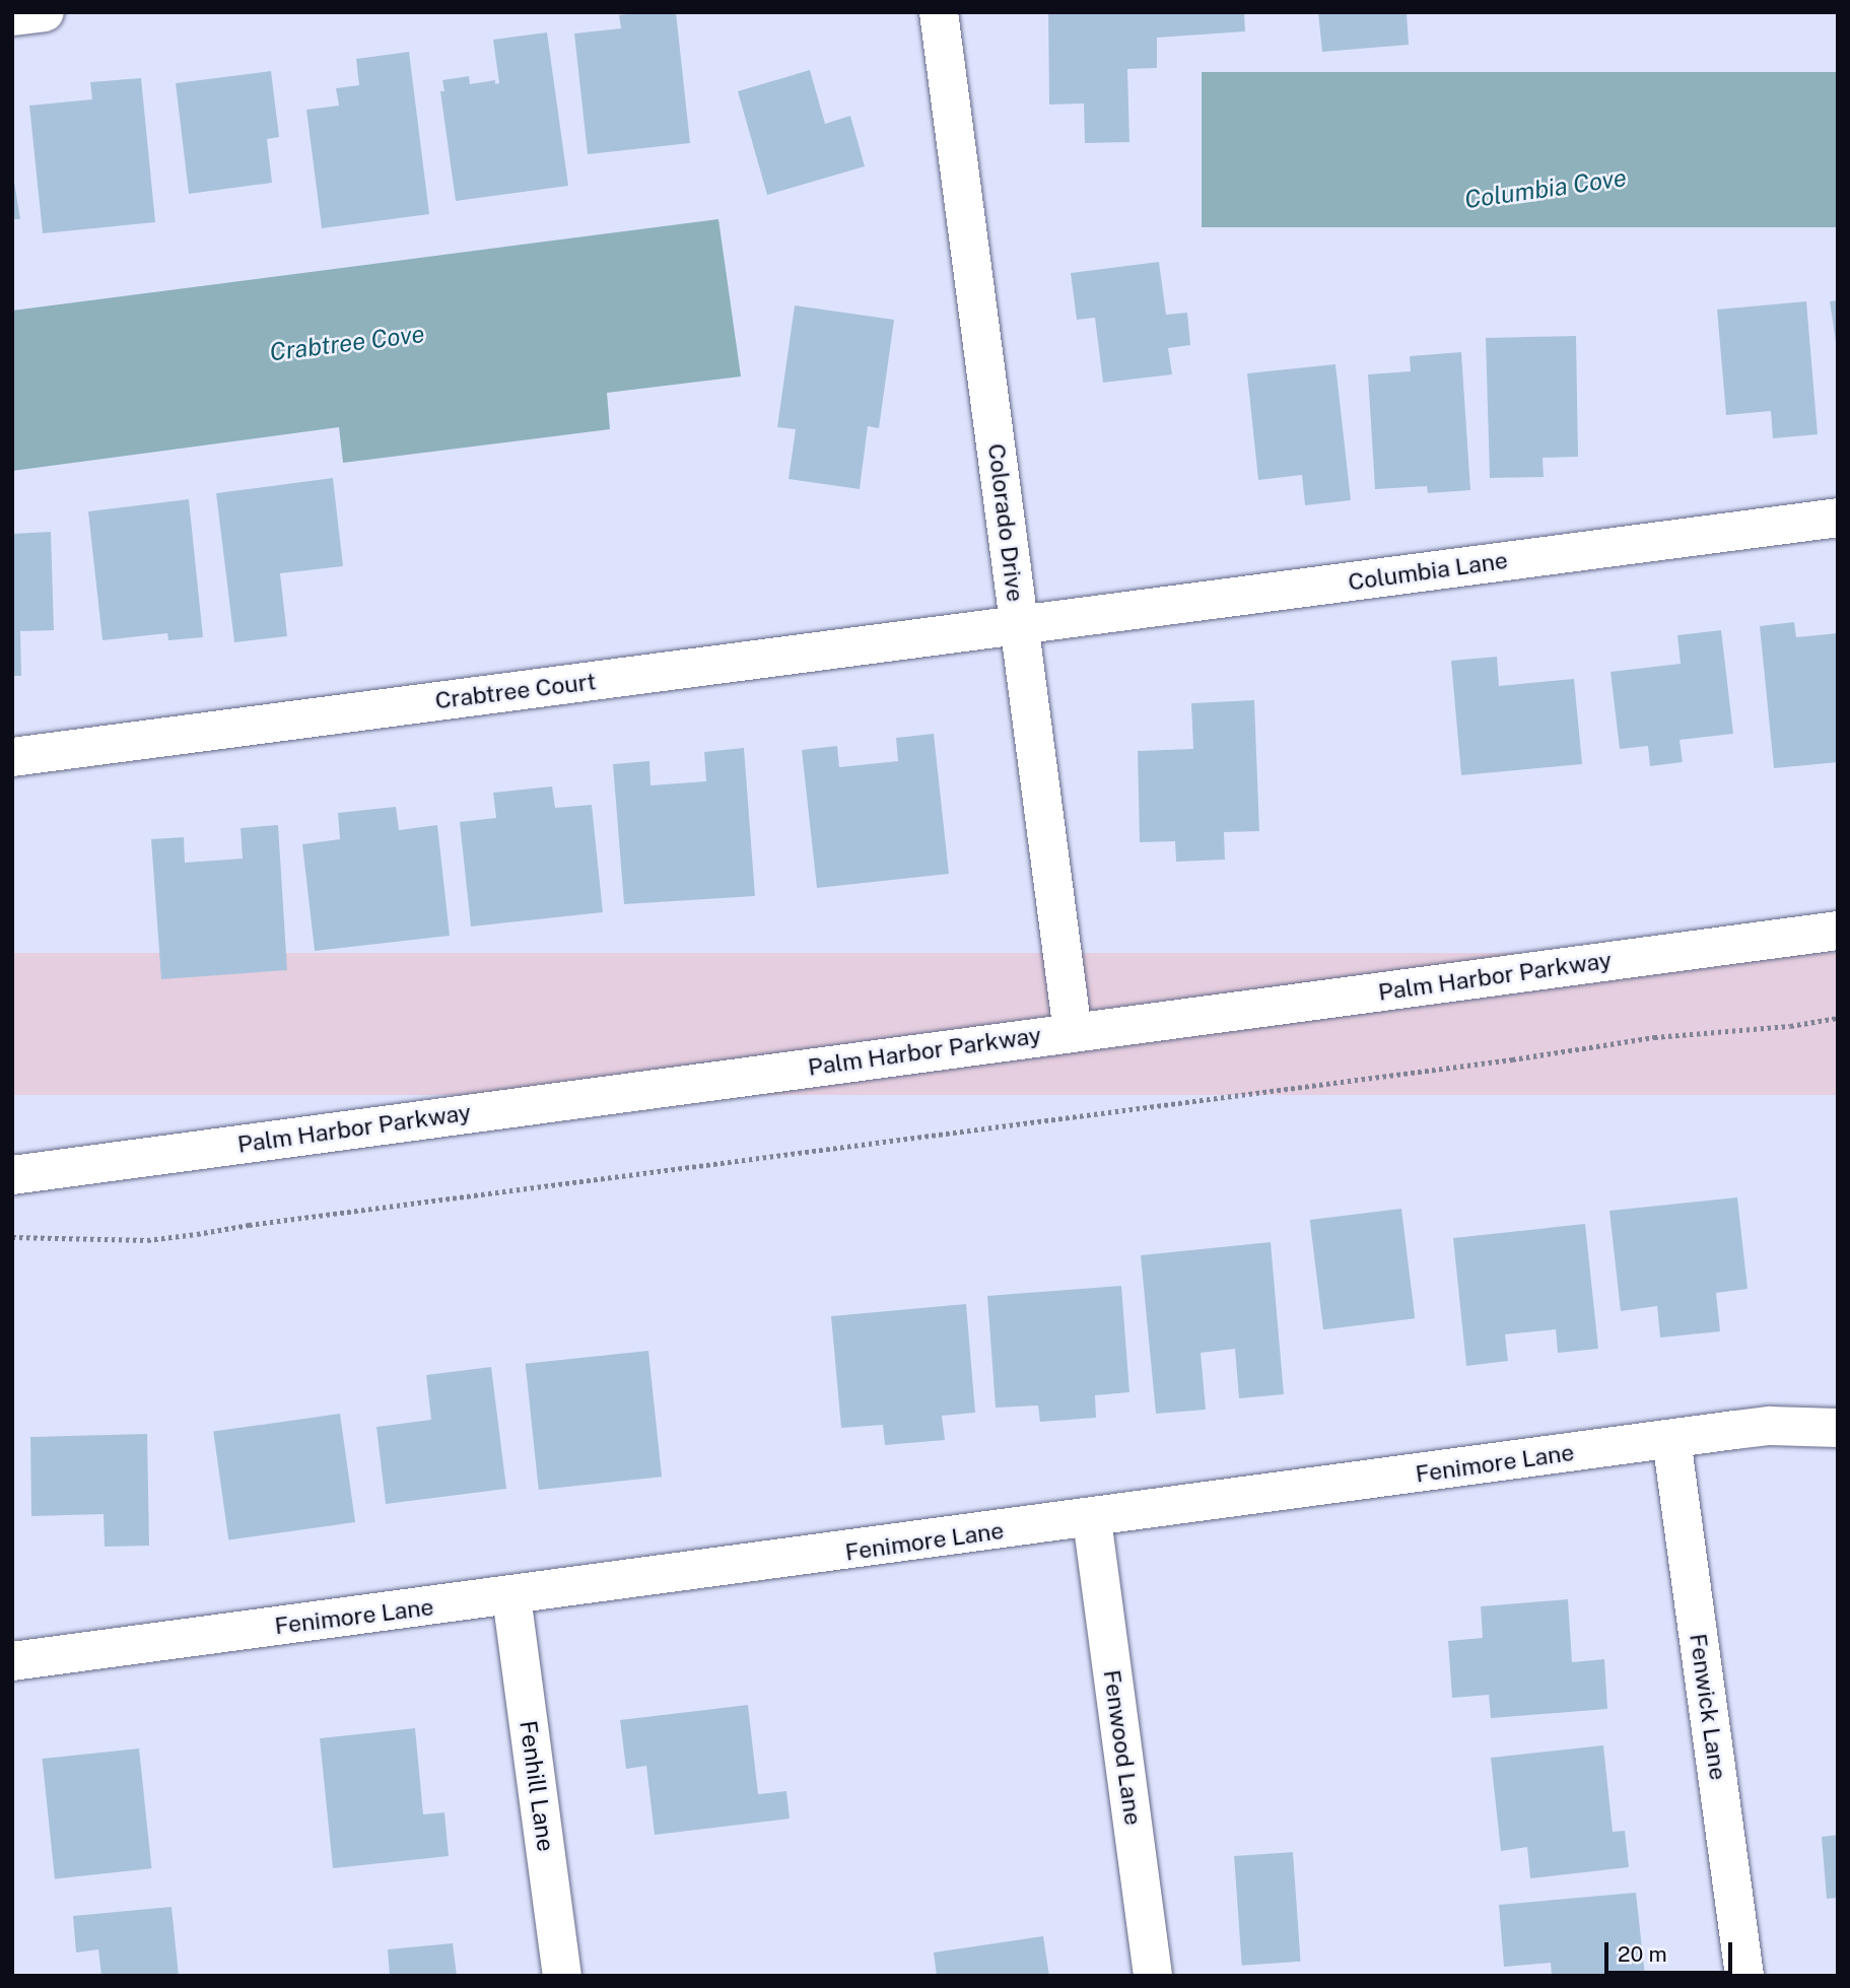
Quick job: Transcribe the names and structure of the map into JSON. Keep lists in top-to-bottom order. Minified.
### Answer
{"streets":{"street":["Colorado Drive","Columbia Lane","Crabtree Court","Palm Harbor Parkway","Fenimore Lane","Fenwick Lane","Fenwood Lane","Fenhill Lane"]},"crossings":[["Colorado Drive","Columbia Lane"],["Colorado Drive","Crabtree Court"],["Colorado Drive","Palm Harbor Parkway"],["Columbia Lane","Crabtree Court"],["Fenimore Lane","Fenwick Lane"],["Fenimore Lane","Fenwood Lane"],["Fenimore Lane","Fenhill Lane"]],"water":["Columbia Cove","Crabtree Cove"],"scale_bar":"20 m"}
